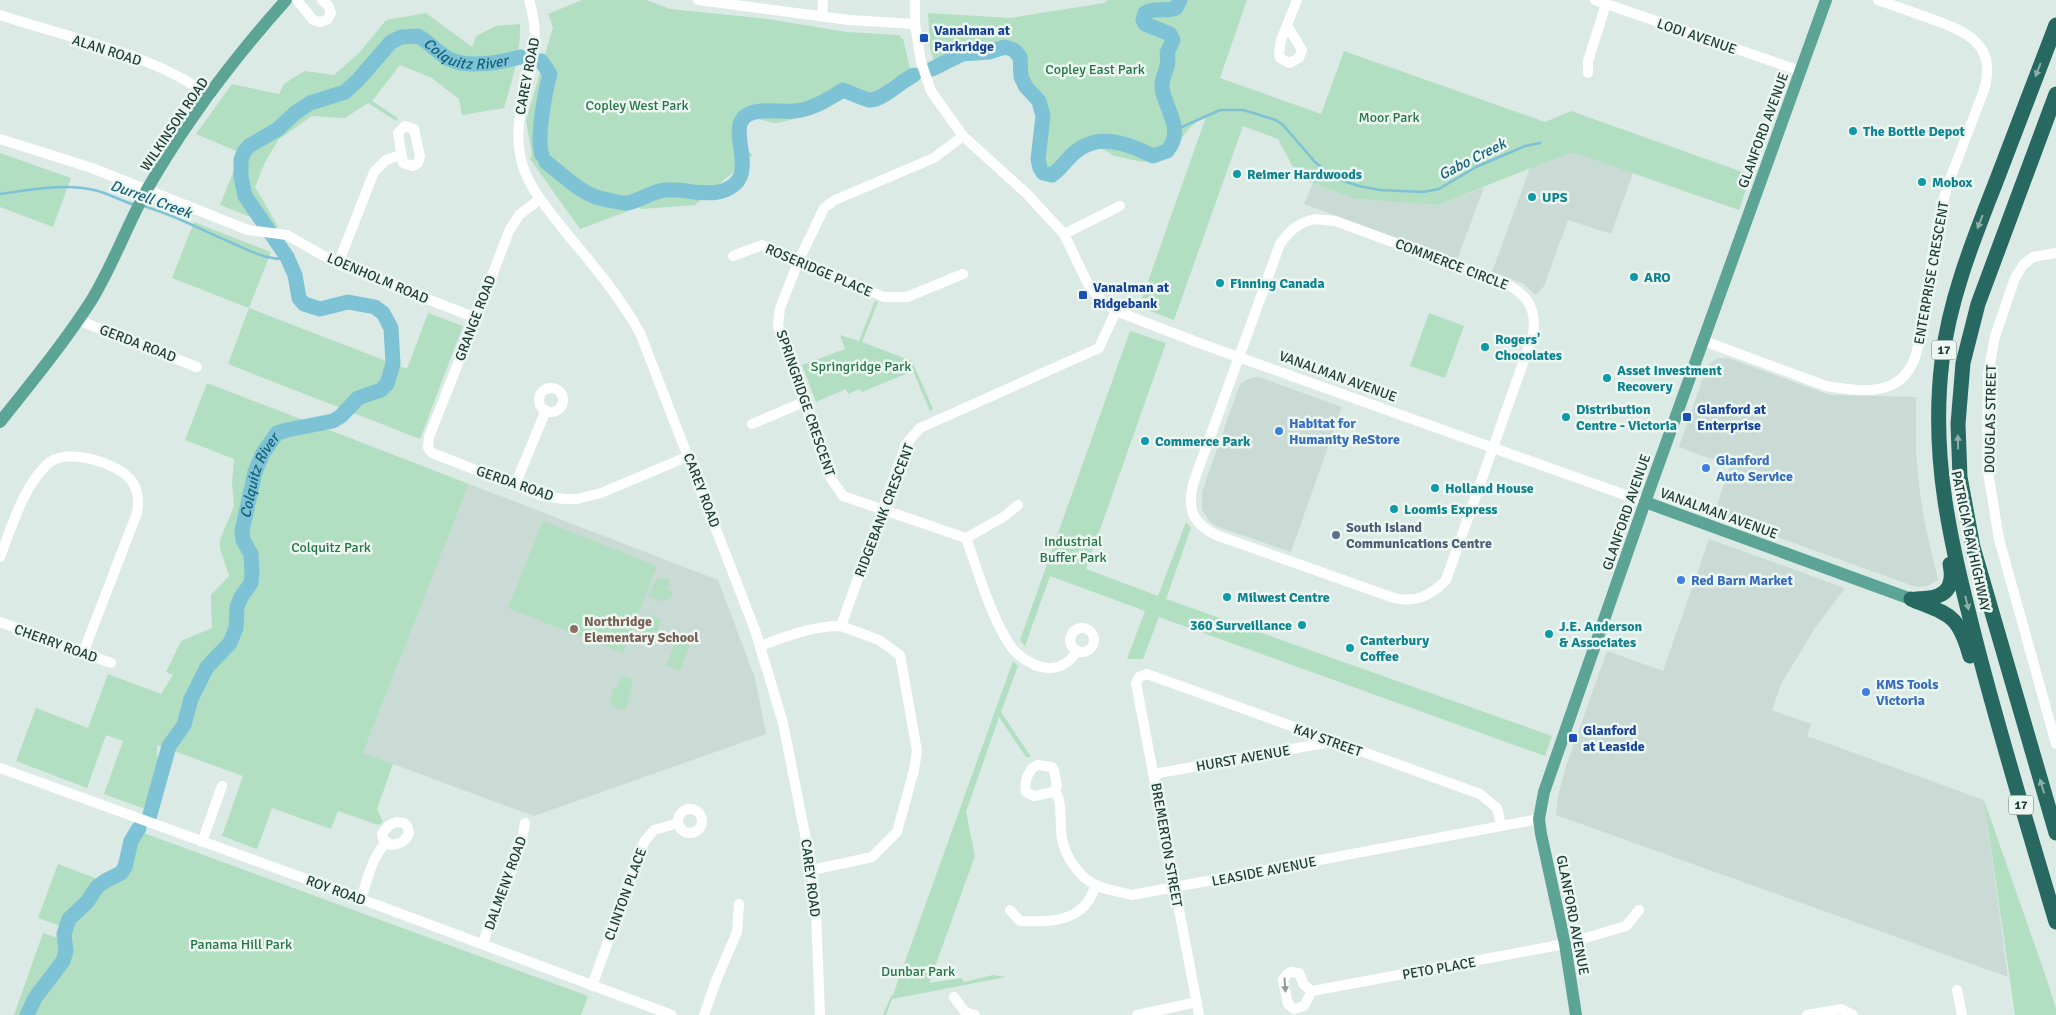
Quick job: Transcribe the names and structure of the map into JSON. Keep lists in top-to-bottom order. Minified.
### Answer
{"streets":{"highway":["17","PATRICIA BAY HIGHWAY"],"main road":["WILKINSON ROAD","GLANFORD AVENUE","VANALMAN AVENUE"],"street":["LODI AVENUE","ALAN ROAD","CAREY ROAD","COMMERCE CIRCLE","ROSERIDGE PLACE","ENTERPRISE CRESCENT","LOENHOLM ROAD","GRANGE ROAD","GERDA ROAD","SPRINGRIDGE CRESCENT","DOUGLAS STREET","RIDGEBANK CRESCENT","CHERRY ROAD","KAY STREET","HURST AVENUE","BREMERTON STREET","LEASIDE AVENUE","DALMENY ROAD","ROY ROAD","CLINTON PLACE","PETO PLACE"]},"crossings":[["LODI AVENUE","GLANFORD AVENUE"],["ALAN ROAD","WILKINSON ROAD"],["CAREY ROAD","GRANGE ROAD"],["CAREY ROAD","GERDA ROAD"],["WILKINSON ROAD","LOENHOLM ROAD"],["WILKINSON ROAD","GERDA ROAD"],["GLANFORD AVENUE","ENTERPRISE CRESCENT"],["GLANFORD AVENUE","VANALMAN AVENUE"],["GLANFORD AVENUE","LEASIDE AVENUE"],["GLANFORD AVENUE","PETO PLACE"],["COMMERCE CIRCLE","VANALMAN AVENUE"],["ROSERIDGE PLACE","SPRINGRIDGE CRESCENT"],["LOENHOLM ROAD","GRANGE ROAD"],["GRANGE ROAD","GERDA ROAD"],["VANALMAN AVENUE","SPRINGRIDGE CRESCENT"],["VANALMAN AVENUE","RIDGEBANK CRESCENT"],["SPRINGRIDGE CRESCENT","RIDGEBANK CRESCENT"],["KAY STREET","HURST AVENUE"],["KAY STREET","BREMERTON STREET"],["KAY STREET","LEASIDE AVENUE"],["HURST AVENUE","BREMERTON STREET"],["BREMERTON STREET","LEASIDE AVENUE"],["DALMENY ROAD","ROY ROAD"],["ROY ROAD","CLINTON PLACE"]],"water":["Colquitz River","Gabo Creek","Durrell Creek"],"parks":["Copley East Park","Copley West Park","Moor Park","Springridge Park","Industrial Buffer Park","Colquitz Park","Panama Hill Park","Dunbar Park"],"places":{"transit":["Vanalman at Parkridge","Vanalman at Ridgebank","Glanford at Enterprise","Glanford at Leaside"],"other":["The Bottle Depot","Reimer Hardwoods","Mobox","UPS","ARO","Finning Canada","Rogers' Chocolates","Asset Investment Recovery","Distribution Centre - Victoria","Habitat for Humanity ReStore","Commerce Park","Glanford Auto Service","Holland House","Loomis Express","South Island Communications Centre","Red Barn Market","Milwest Centre","360 Surveillance","Northridge Elementary School","J.E. Anderson & Associates","Canterbury Coffee","KMS Tools Victoria"]}}
